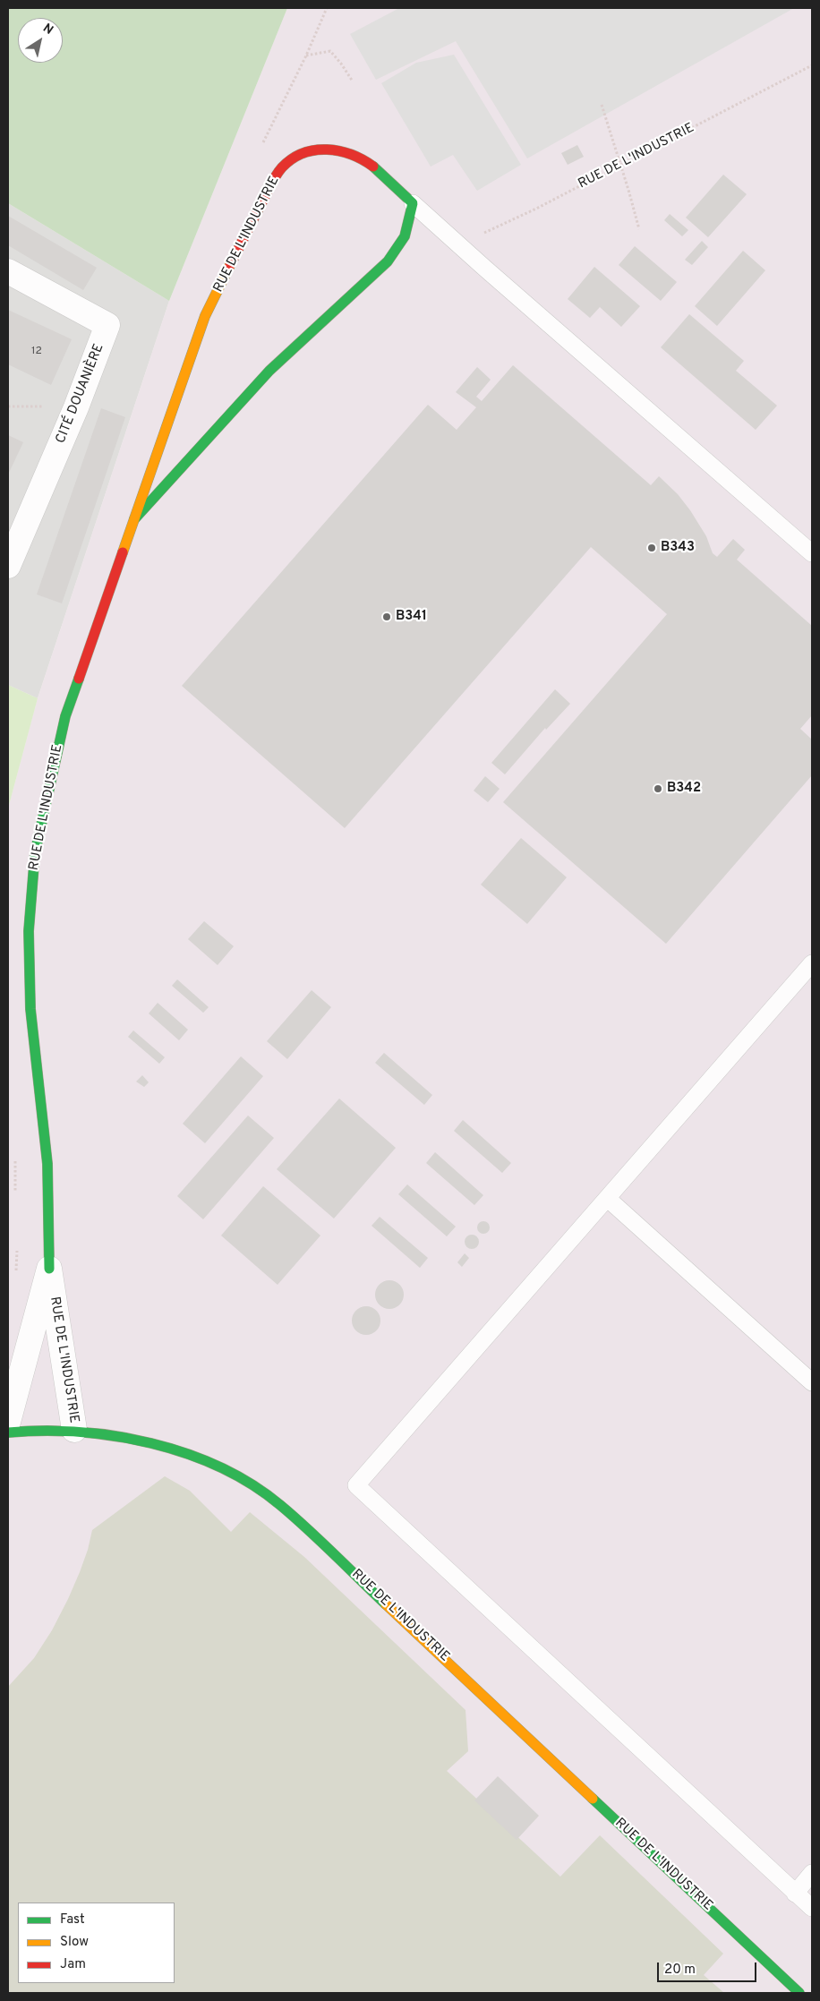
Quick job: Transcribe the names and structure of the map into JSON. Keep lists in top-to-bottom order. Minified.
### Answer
{"streets":{"street":["RUE DE L'INDUSTRIE","CITÉ DOUANIÈRE"]},"places":["B343","B341","B342"],"house_numbers":["12"],"legend":["Fast","Slow","Jam"],"scale_bar":"20 m","north":"top right"}
